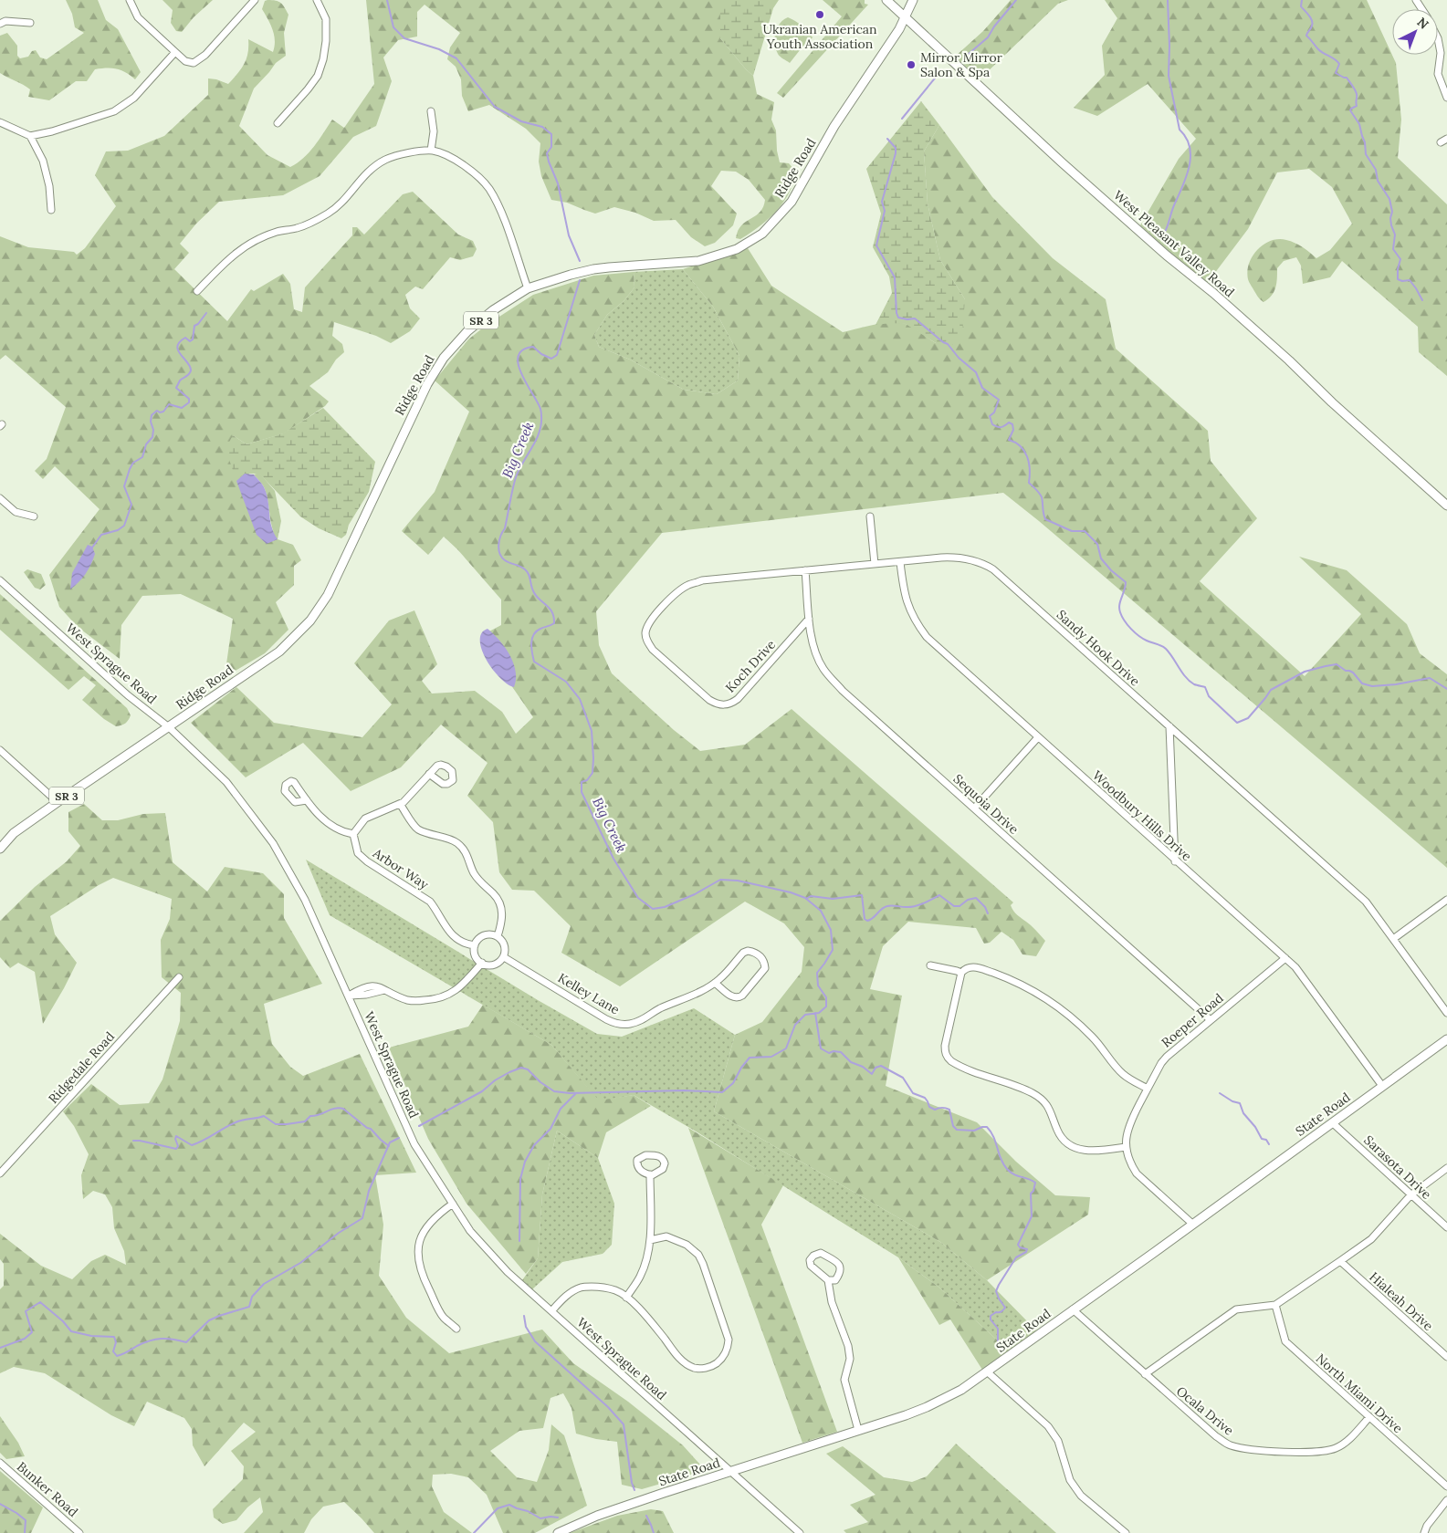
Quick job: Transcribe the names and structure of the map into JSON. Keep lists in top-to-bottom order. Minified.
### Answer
{"streets":{"main road":["Ridge Road","West Pleasant Valley Road","SR 3","State Road"],"street":["Sandy Hook Drive","West Sprague Road","Koch Drive","Sequoia Drive","Woodbury Hills Drive","Arbor Way","Kelley Lane","Roeper Road","Ridgedale Road","Sarasota Drive","Hialeah Drive","North Miami Drive","Ocala Drive","Bunker Road"]},"crossings":[["Ridge Road","West Pleasant Valley Road"],["Ridge Road","West Sprague Road"],["Sandy Hook Drive","Koch Drive"],["Sandy Hook Drive","Sequoia Drive"],["Sandy Hook Drive","Woodbury Hills Drive"],["West Sprague Road","State Road"],["Koch Drive","Sequoia Drive"],["Sequoia Drive","Roeper Road"],["Woodbury Hills Drive","Roeper Road"],["Woodbury Hills Drive","State Road"],["Arbor Way","Kelley Lane"],["Roeper Road","State Road"],["State Road","Sarasota Drive"],["State Road","Ocala Drive"],["North Miami Drive","Ocala Drive"]],"water":["Big Creek"],"places":["Ukranian American Youth Association","Mirror Mirror Salon & Spa"],"north":"top right"}
